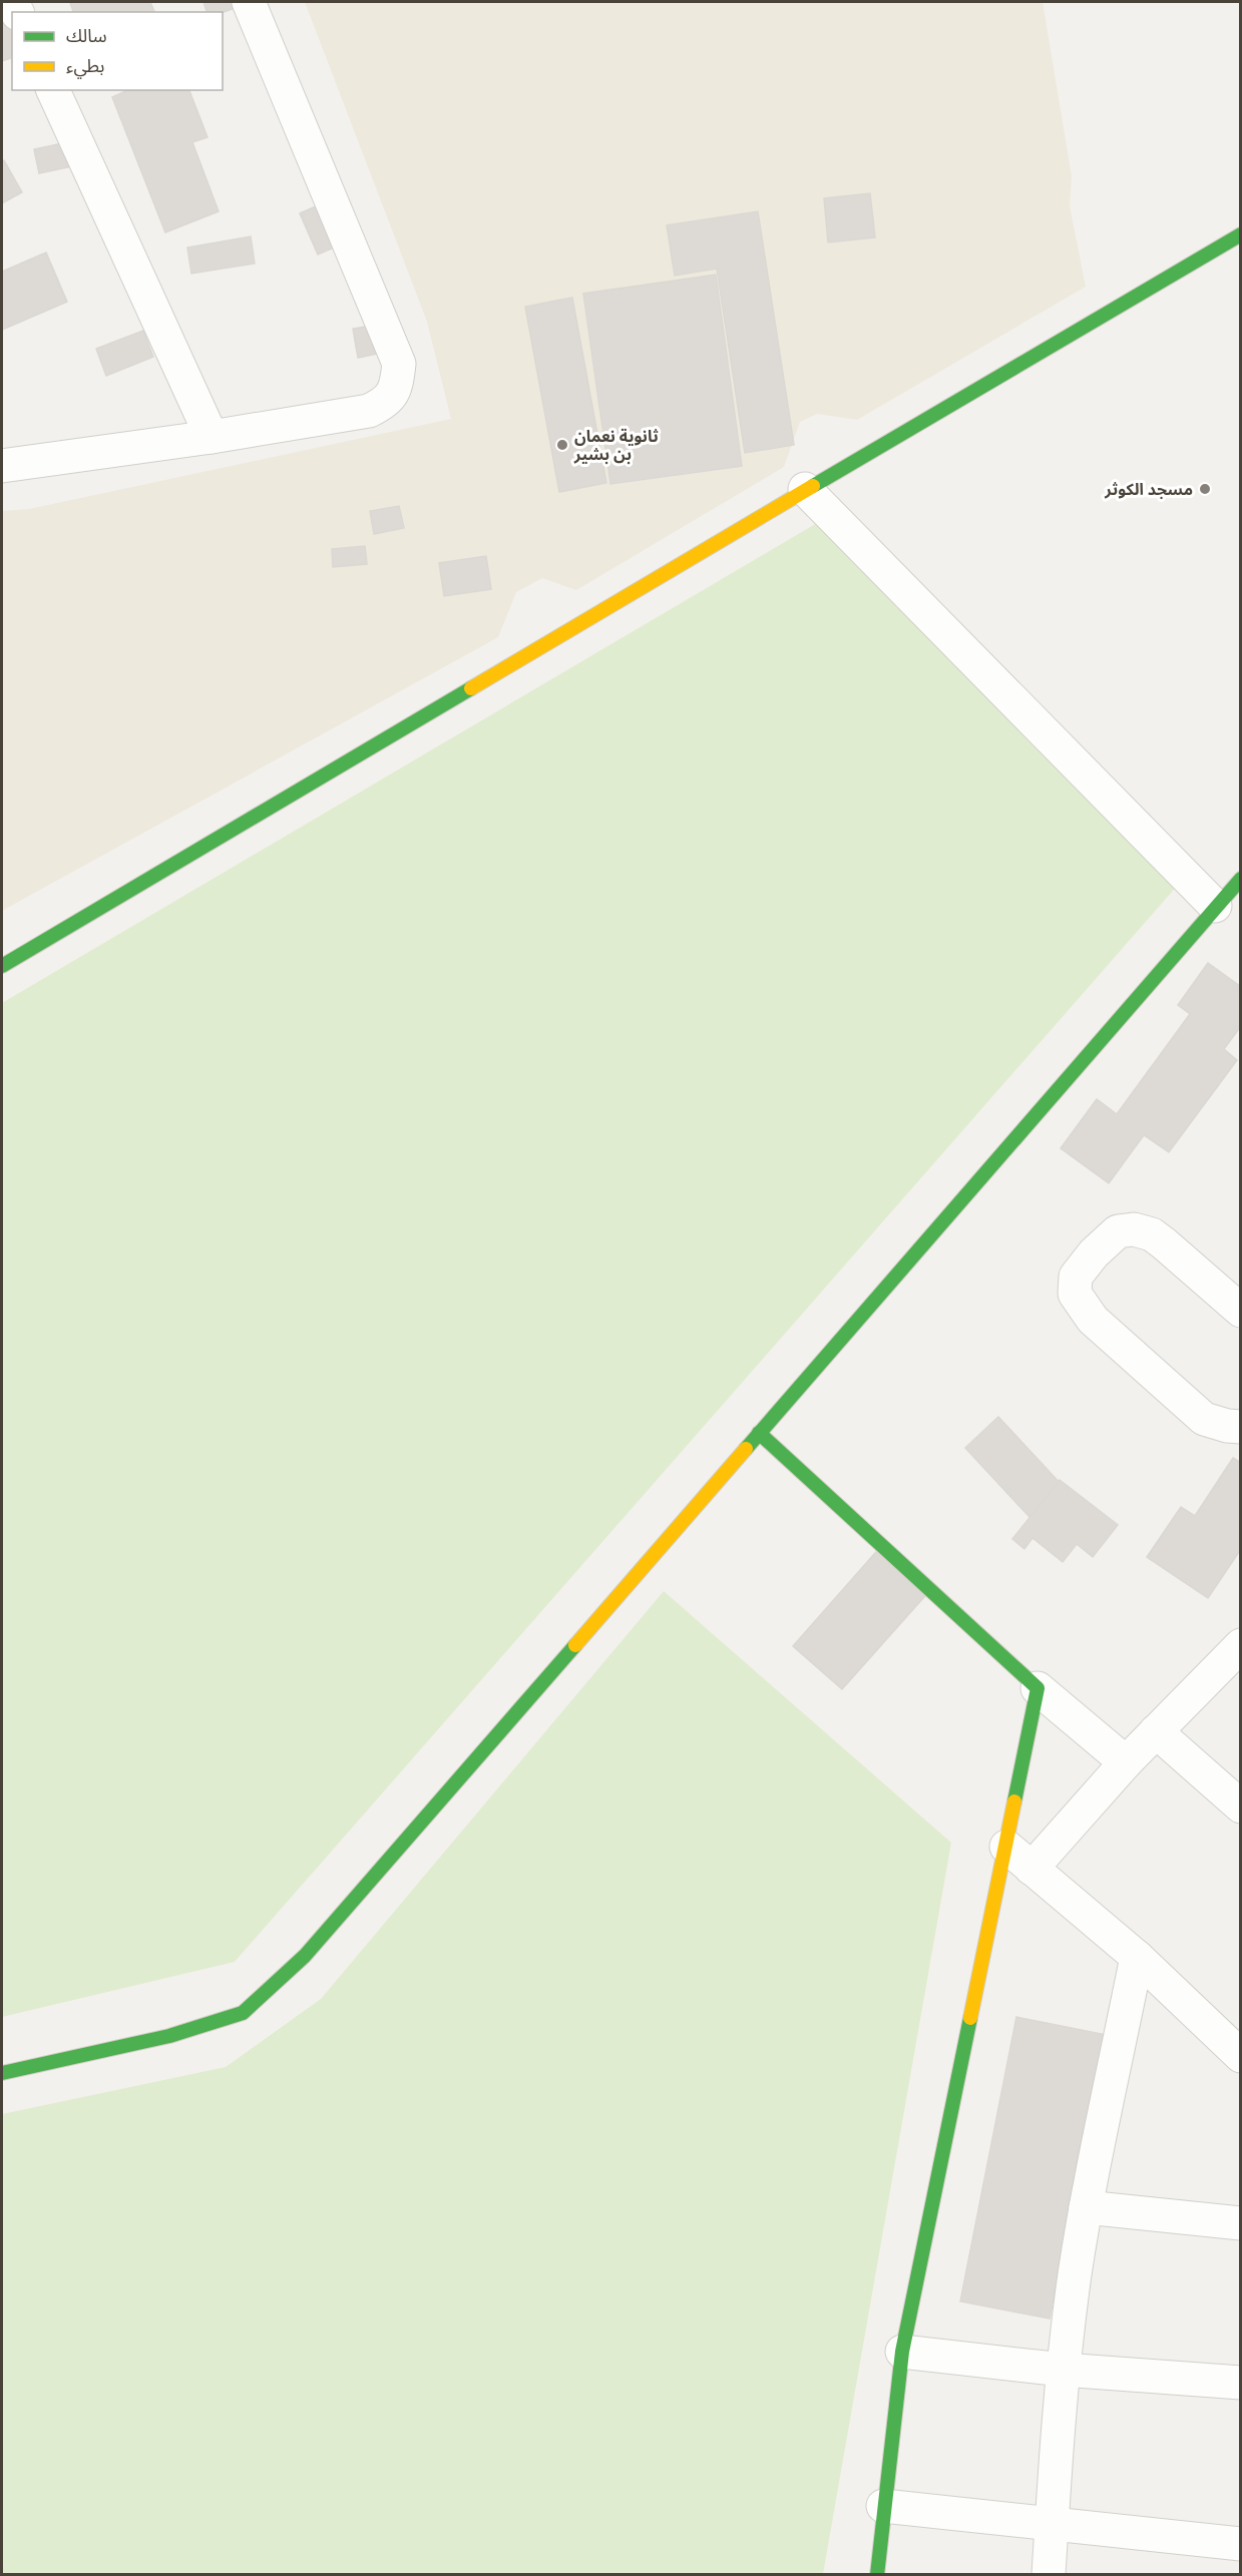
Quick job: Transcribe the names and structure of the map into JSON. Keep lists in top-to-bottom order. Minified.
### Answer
{"places":["ثانوية نعمان بن بشير","مسجد الكوثر"],"legend":["سالك","بطيء"]}
